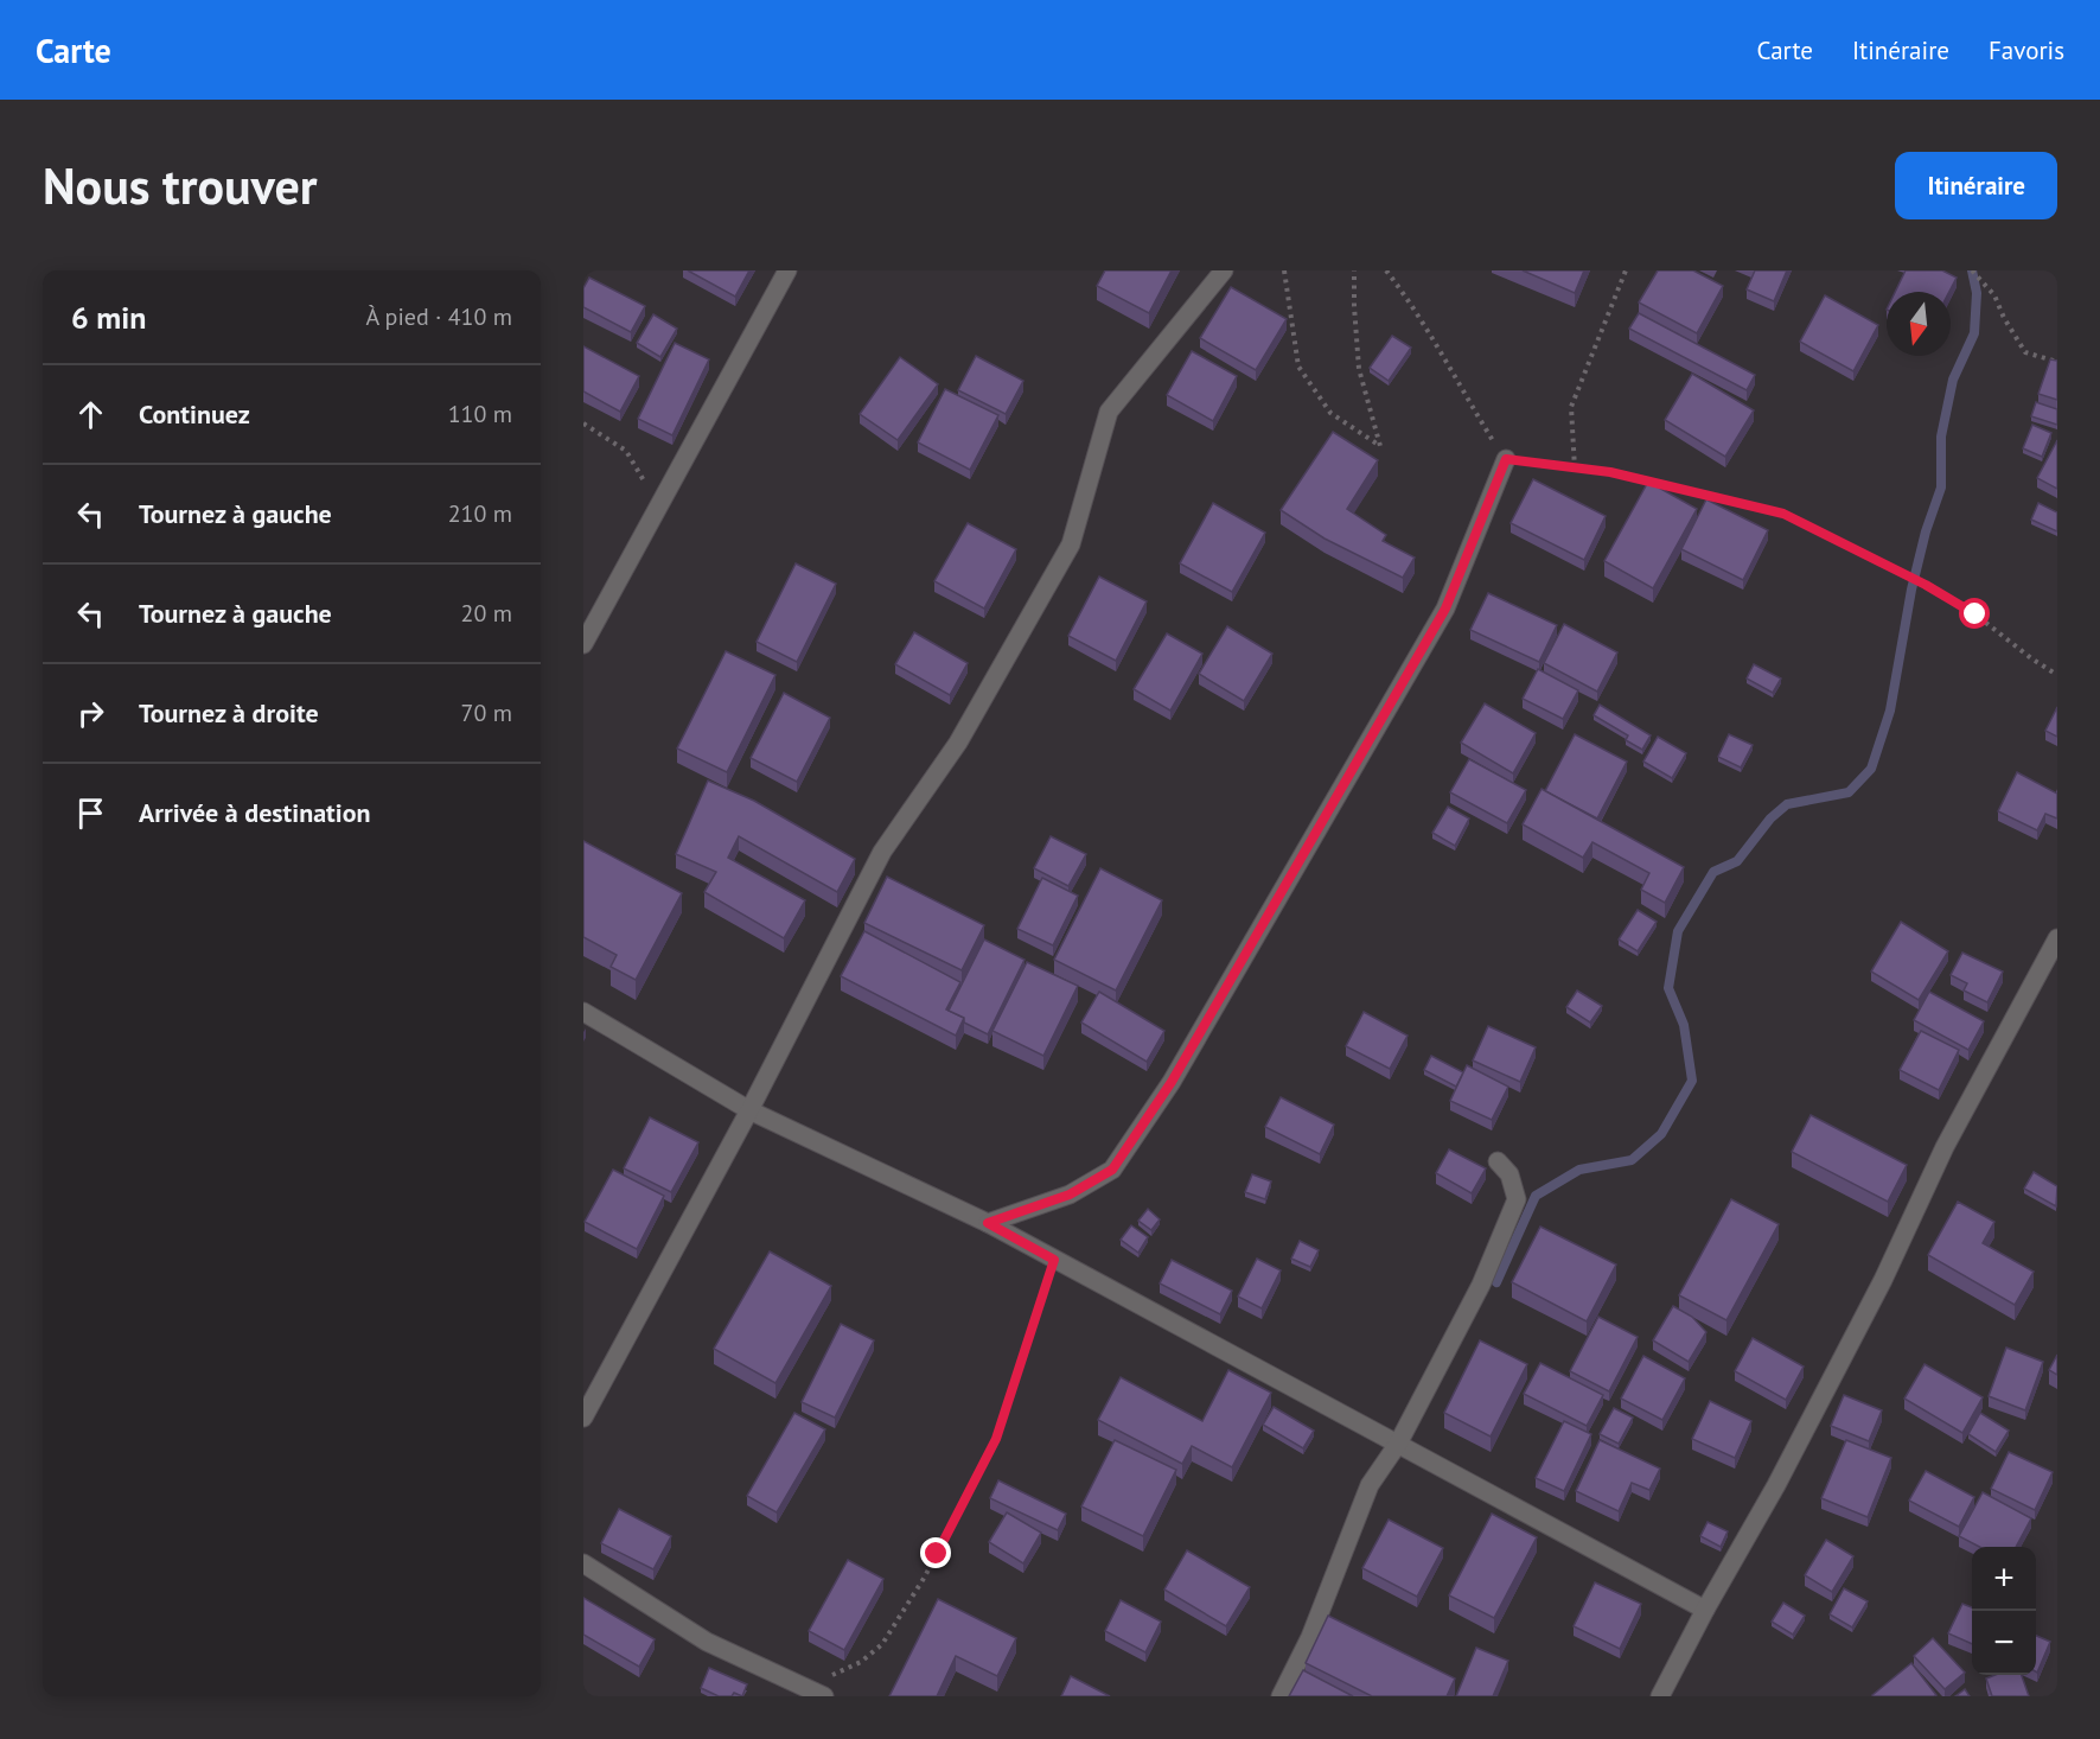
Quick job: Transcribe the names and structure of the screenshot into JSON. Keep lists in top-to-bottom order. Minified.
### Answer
{"north":"bottom","page":{"header":"Carte","nav":["Carte","Itinéraire","Favoris"],"buttons":"Itinéraire","title":"Nous trouver","heading":["6 min","À pied · 410 m"],"list":[["Continuez","110 m"],["Tournez à gauche","210 m"],["Tournez à gauche","20 m"],["Tournez à droite","70 m"],"Arrivée à destination"],"map_buttons":["+","−"]}}
